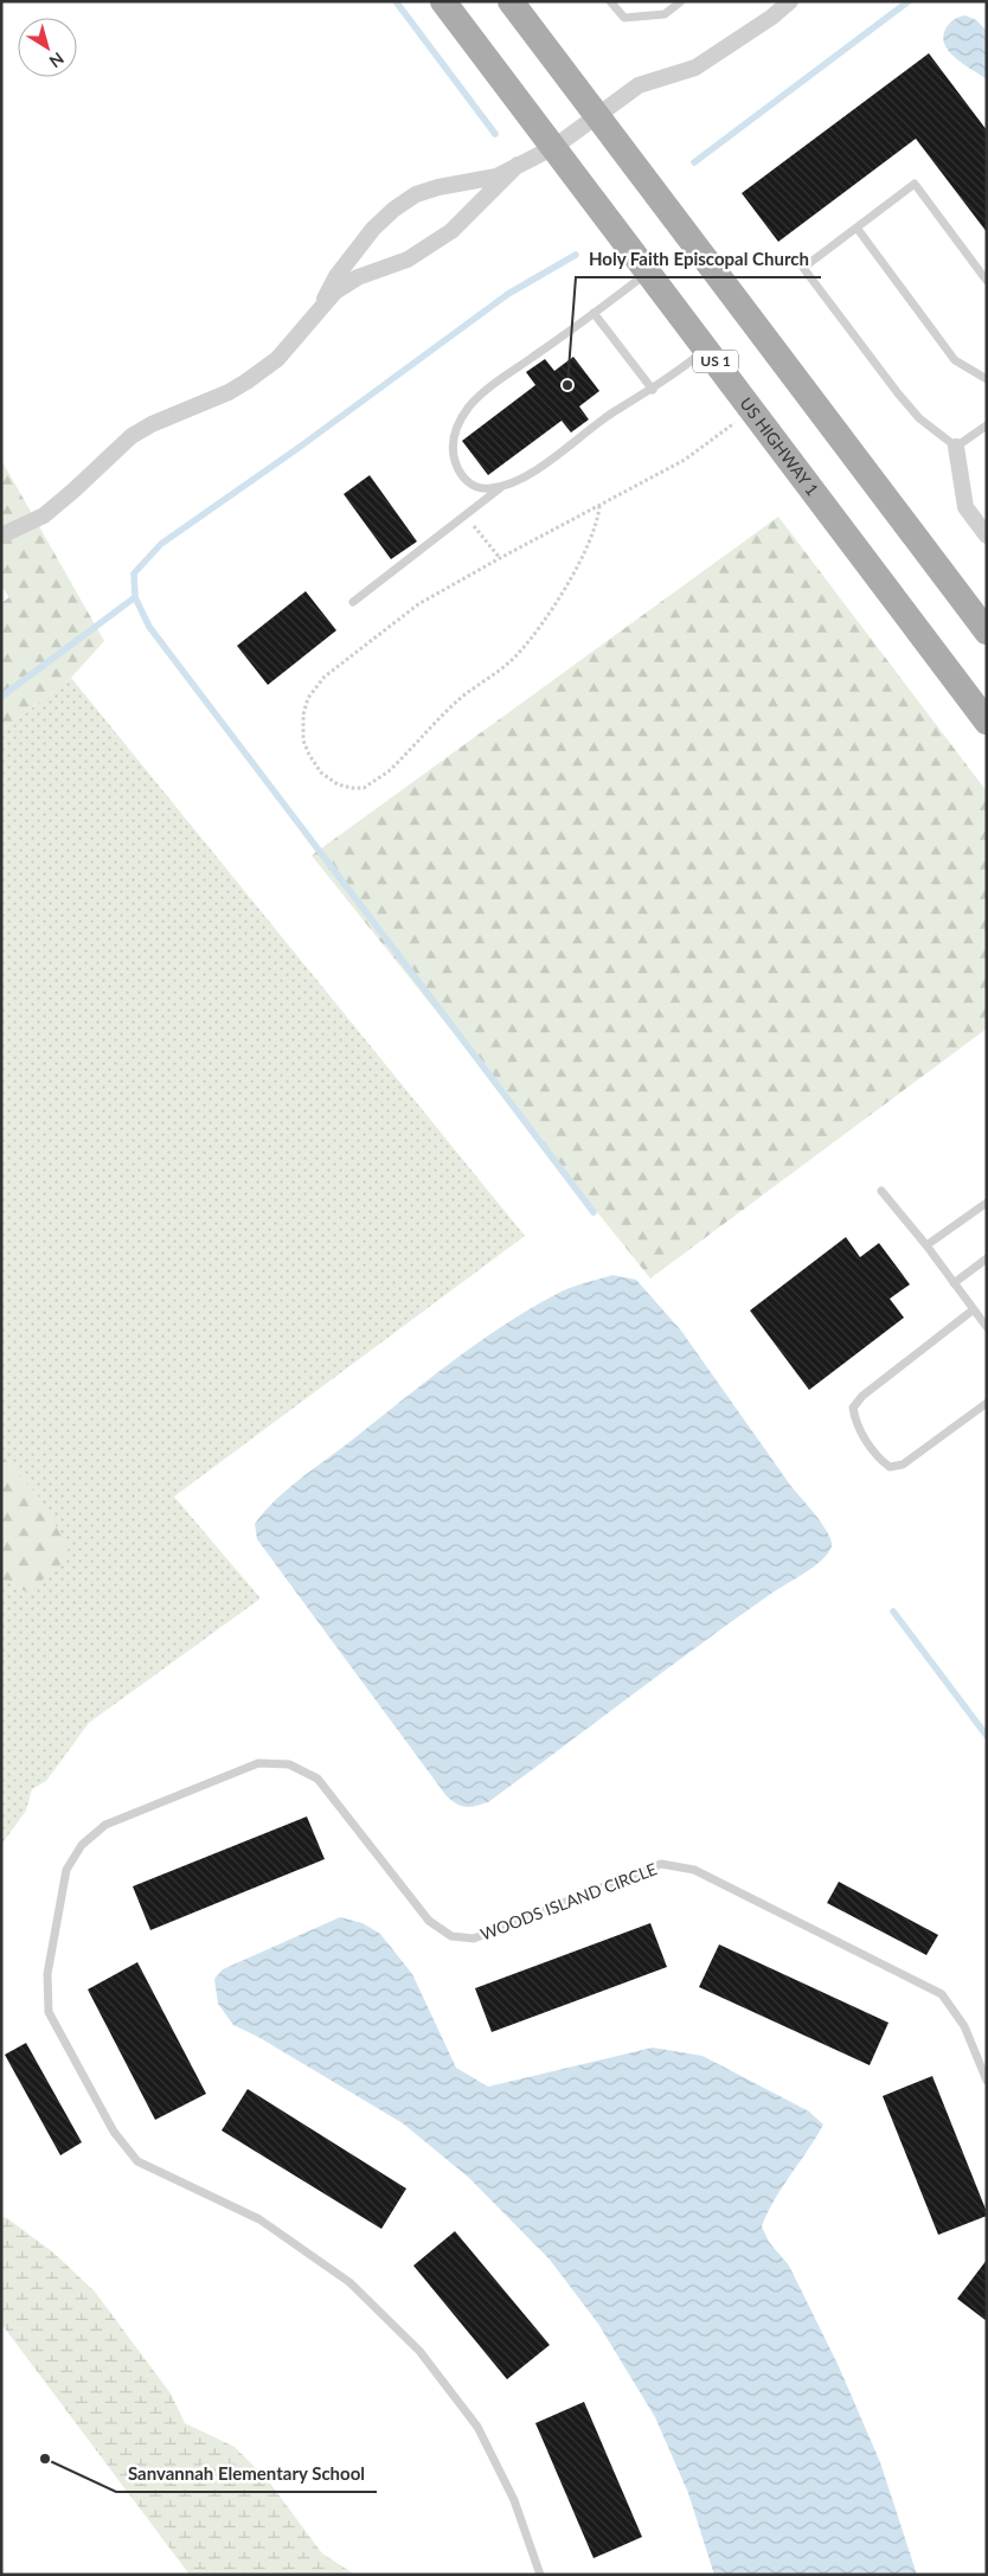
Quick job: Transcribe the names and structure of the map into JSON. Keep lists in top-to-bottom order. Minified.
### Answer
{"streets":{"main road":["US 1","US HIGHWAY 1"],"lane":["WOODS ISLAND CIRCLE"]},"places":["Holy Faith Episcopal Church","Sanvannah Elementary School"],"north":"bottom right"}
